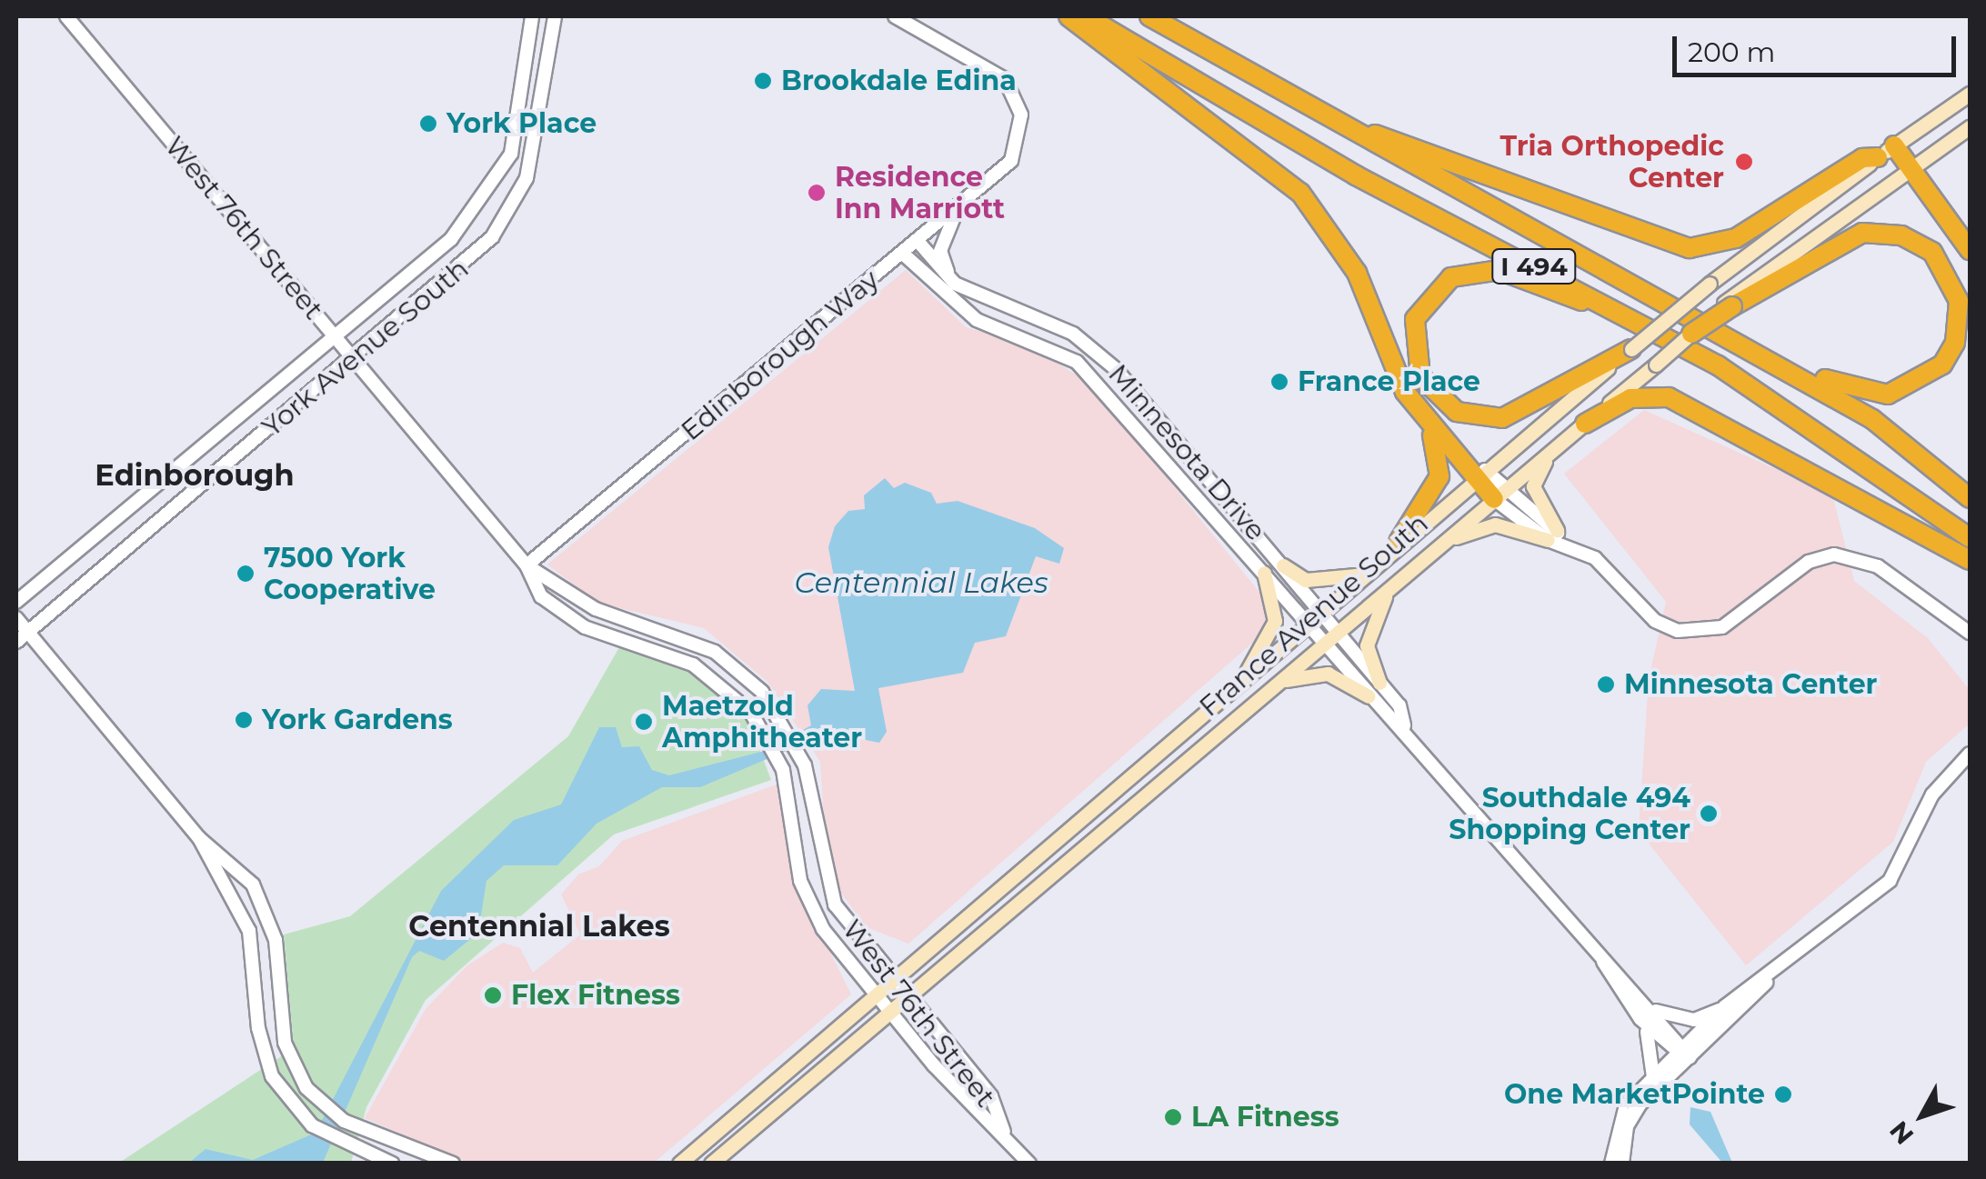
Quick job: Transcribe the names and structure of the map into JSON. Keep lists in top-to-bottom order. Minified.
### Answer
{"streets":{"highway":["I 494"],"main road":["France Avenue South"],"street":["West 76th Street","York Avenue South","Edinborough Way","Minnesota Drive"]},"crossings":[["West 76th Street","York Avenue South"],["West 76th Street","Edinborough Way"],["West 76th Street","France Avenue South"],["Edinborough Way","Minnesota Drive"],["Minnesota Drive","France Avenue South"]],"districts":["Edinborough","Centennial Lakes"],"water":["Centennial Lakes"],"places":["Brookdale Edina","York Place","Tria Orthopedic Center","Residence Inn Marriott","France Place","7500 York Cooperative","Minnesota Center","York Gardens","Maetzold Amphitheater","Southdale 494 Shopping Center","Flex Fitness","One MarketPointe","LA Fitness"],"scale_bar":"200 m","north":"bottom left"}
